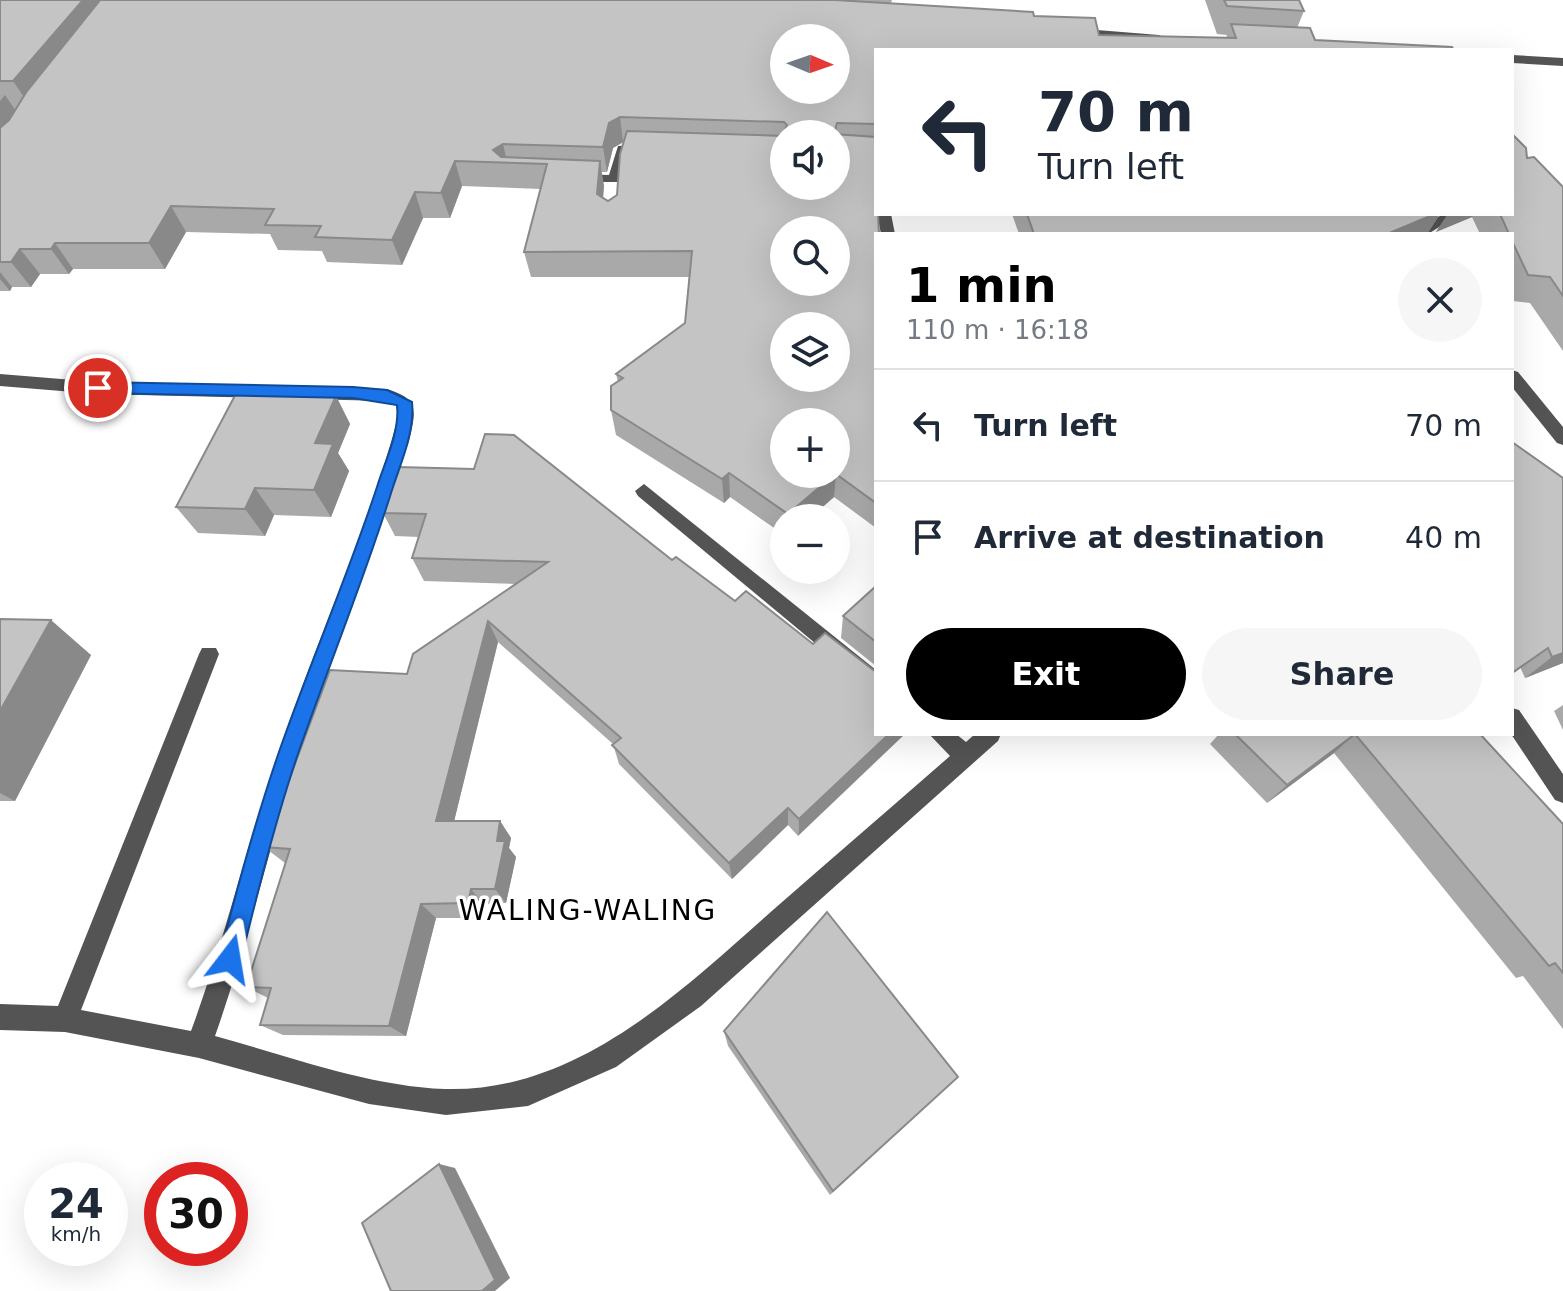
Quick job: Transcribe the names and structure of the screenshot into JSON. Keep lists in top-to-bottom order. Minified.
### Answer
{"districts":["WALING-WALING"],"north":"right","page":{"map_buttons":["+","−"],"turn":["70 m","Turn left"],"heading":["1 min","110 m · 16:18"],"list":[{"name":"Turn left","value":"70 m"},{"name":"Arrive at destination","value":"40 m"}],"buttons":["Exit","Share"],"speed":"24 km/h","limit":"30"}}
